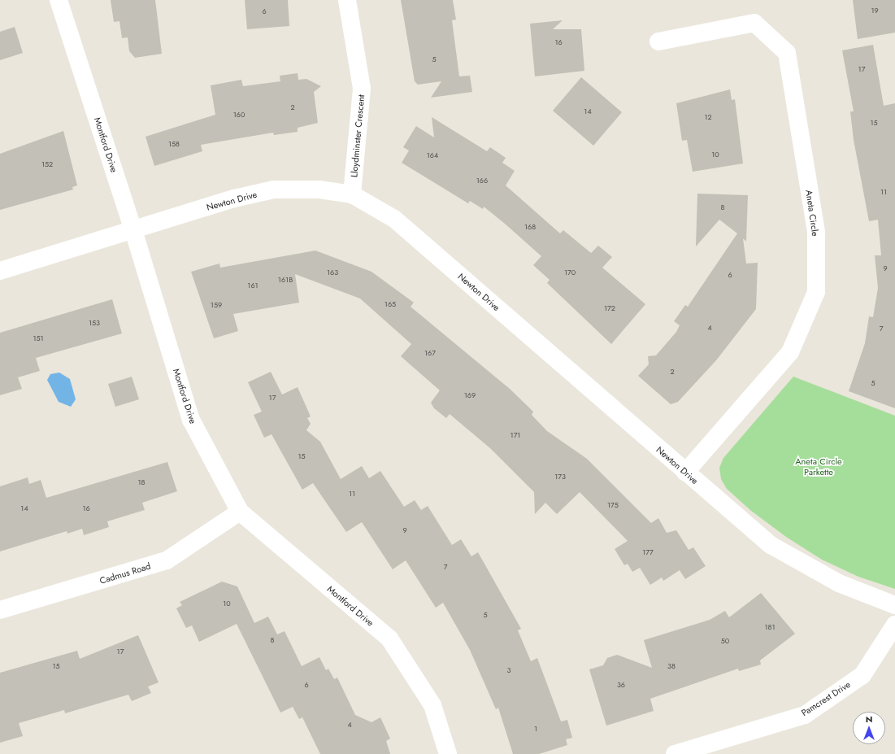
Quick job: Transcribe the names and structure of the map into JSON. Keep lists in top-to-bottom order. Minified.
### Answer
{"streets":{"street":["Lloydminster Crescent","Montford Drive","Newton Drive","Aneta Circle","Cadmus Road","Pamcrest Drive"]},"crossings":[["Lloydminster Crescent","Newton Drive"],["Montford Drive","Newton Drive"],["Montford Drive","Cadmus Road"],["Newton Drive","Aneta Circle"]],"parks":["Aneta Circle Parkette"],"house_numbers":["19","6","16","5","17","2","14","160","12","15","158","10","164","152","166","11","8","168","9","163","170","6","161B","161","165","159","172","153","4","7","151","167","2","5","169","17","171","15","173","18","11","175","14","16","9","177","7","10","5","181","8","50","17","15","38","3","6","36","4","1"],"north":"top"}
